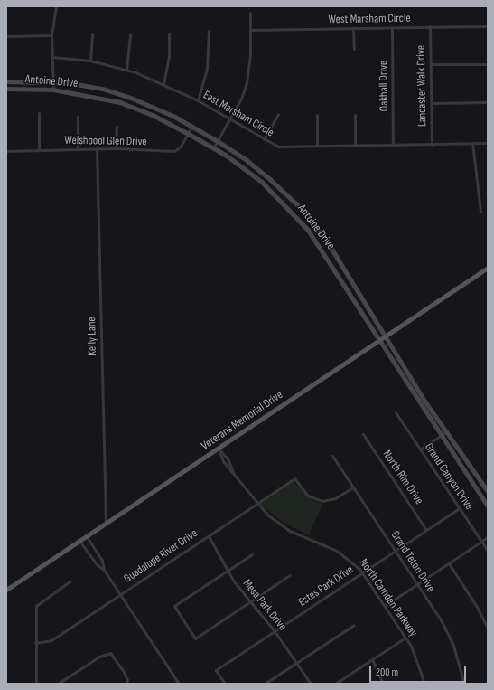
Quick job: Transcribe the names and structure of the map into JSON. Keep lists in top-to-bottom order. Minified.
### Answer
{"streets":{"main road":["Antoine Drive","Veterans Memorial Drive"],"street":["West Marsham Circle","Oakhall Drive","Lancaster Walk Drive","East Marsham Circle","Welshpool Glen Drive","Kelly Lane","Grand Canyon Drive","North Rim Drive","Guadalupe River Drive","Grand Teton Drive","Estes Park Drive","North Camden Parkway","Mesa Park Drive"]},"crossings":[["West Marsham Circle","Oakhall Drive"],["West Marsham Circle","Lancaster Walk Drive"],["Antoine Drive","Welshpool Glen Drive"],["Antoine Drive","Veterans Memorial Drive"],["Oakhall Drive","East Marsham Circle"],["Lancaster Walk Drive","East Marsham Circle"],["Welshpool Glen Drive","Kelly Lane"],["Kelly Lane","Veterans Memorial Drive"],["Veterans Memorial Drive","North Camden Parkway"],["Grand Canyon Drive","Estes Park Drive"],["North Rim Drive","Estes Park Drive"],["Guadalupe River Drive","Grand Teton Drive"],["Guadalupe River Drive","North Camden Parkway"],["Guadalupe River Drive","Mesa Park Drive"],["Grand Teton Drive","Estes Park Drive"],["Estes Park Drive","North Camden Parkway"],["Estes Park Drive","Mesa Park Drive"]],"scale_bar":"200 m"}
